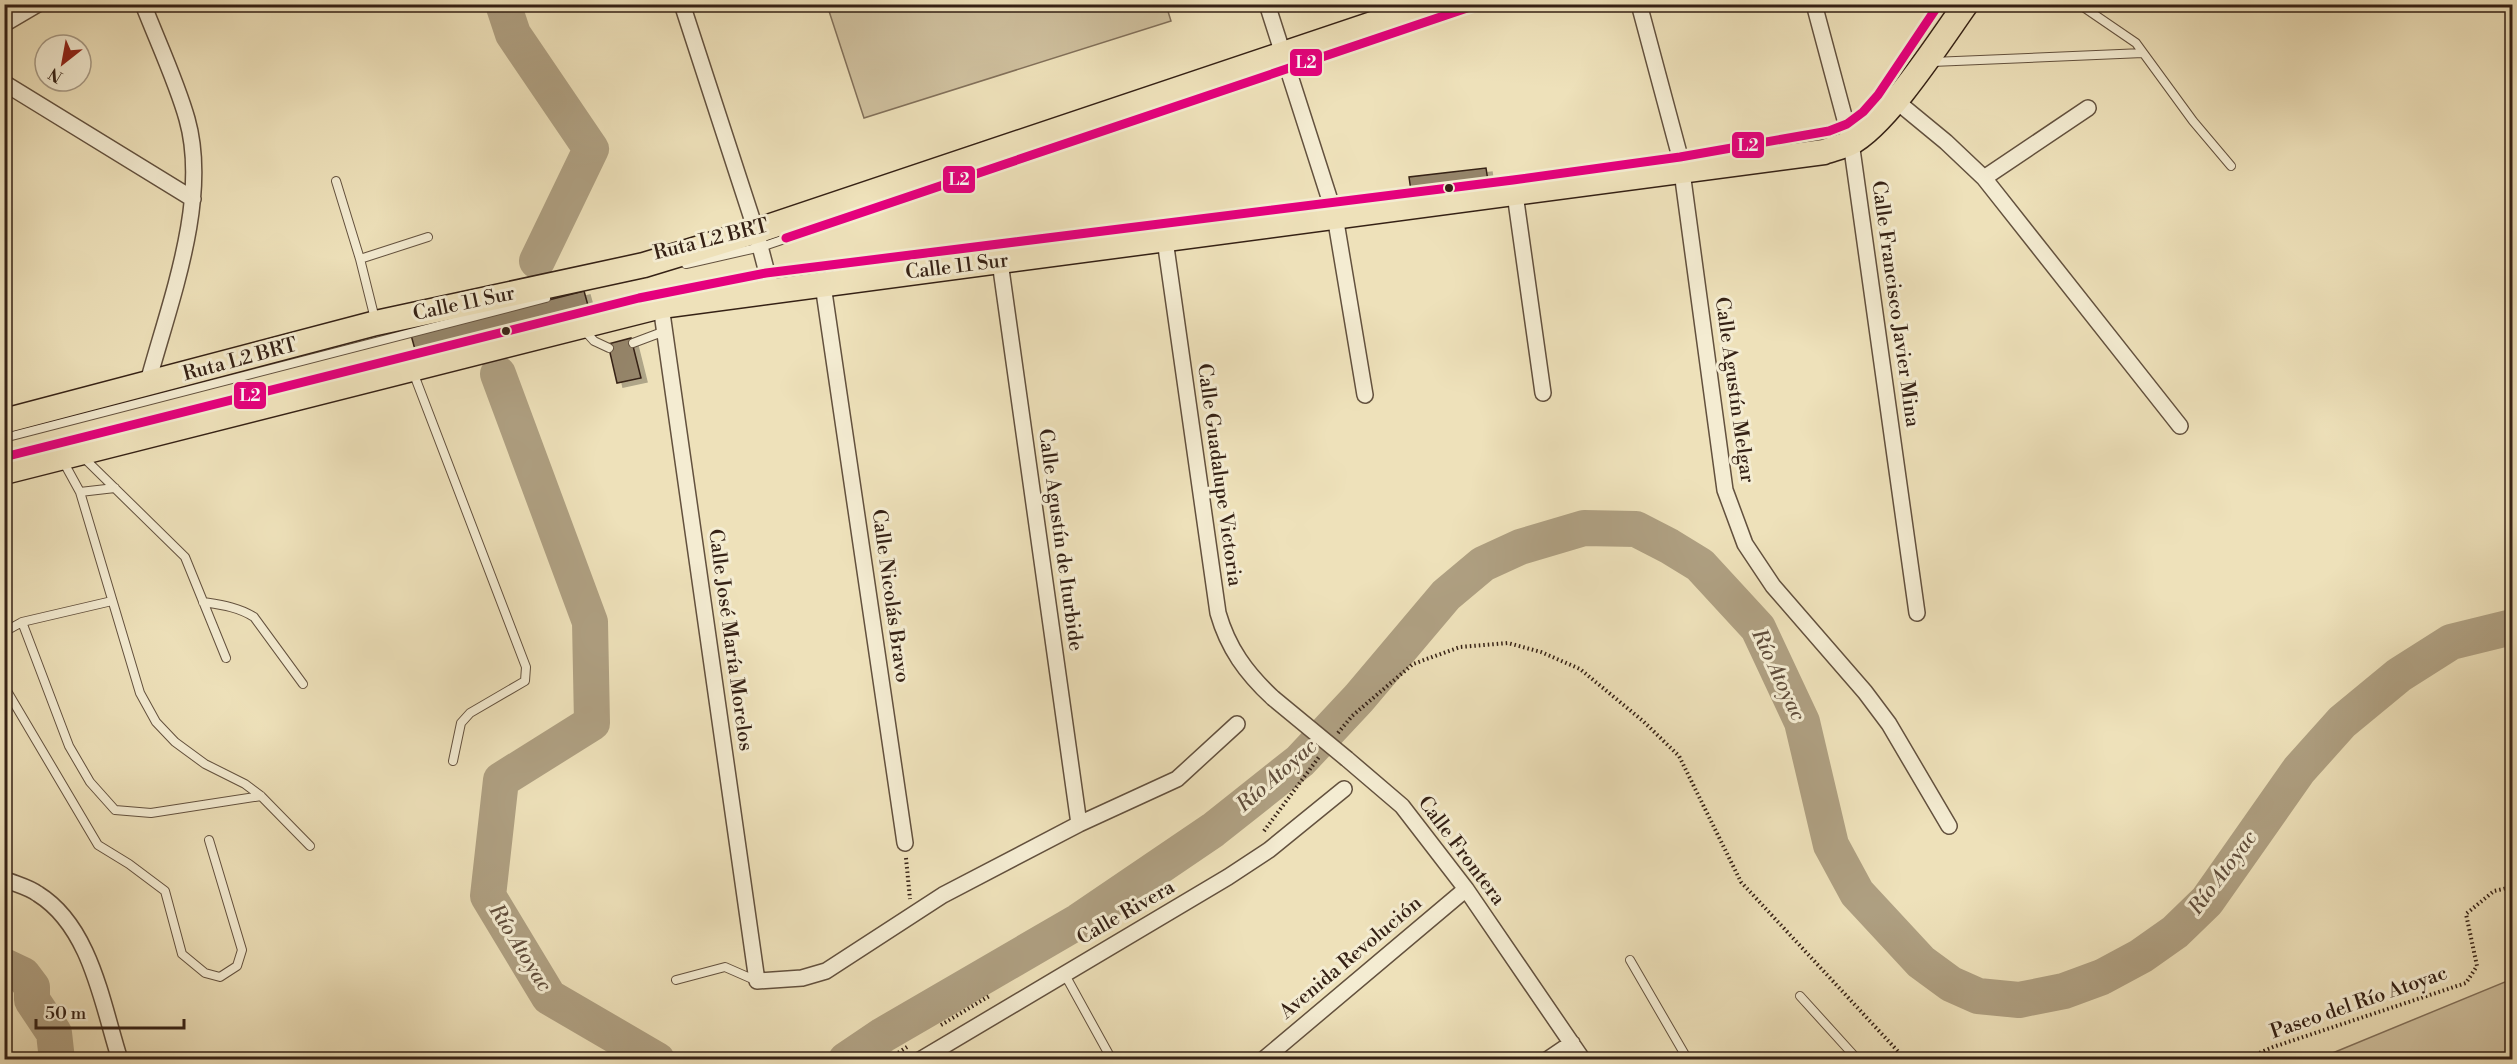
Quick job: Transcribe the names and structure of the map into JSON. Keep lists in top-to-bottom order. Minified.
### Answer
{"streets":{"main road":["Calle 11 Sur"],"street":["Calle Francisco Javier Mina","Calle Agustín Melgar","Calle Guadalupe Victoria","Calle Agustín de Iturbide","Calle Nicolás Bravo","Calle José María Morelos","Calle Frontera","Calle Rivera","Avenida Revolución"],"lane":["Ruta L2 BRT"],"path":["Paseo del Río Atoyac"]},"crossings":[["Ruta L2 BRT","Calle 11 Sur"],["Ruta L2 BRT","Calle Agustín Melgar"],["Calle 11 Sur","Calle Francisco Javier Mina"],["Calle 11 Sur","Calle Agustín Melgar"],["Calle 11 Sur","Calle Guadalupe Victoria"],["Calle 11 Sur","Calle Agustín de Iturbide"],["Calle 11 Sur","Calle Nicolás Bravo"],["Calle 11 Sur","Calle José María Morelos"],["Calle Guadalupe Victoria","Calle Frontera"],["Calle Frontera","Avenida Revolución"]],"water":["Río Atoyac"],"lines":["transit line L2"],"scale_bar":"50 m","north":"bottom left"}
